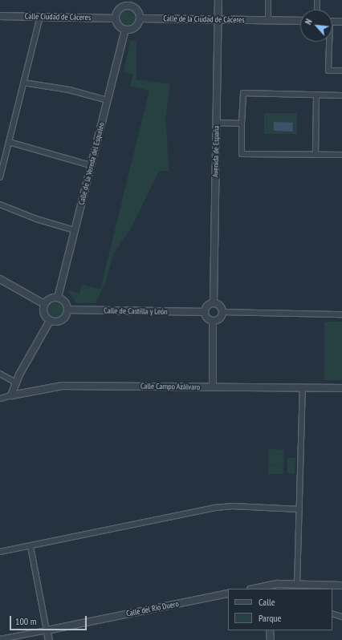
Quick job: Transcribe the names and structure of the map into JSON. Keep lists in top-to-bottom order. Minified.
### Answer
{"streets":{"street":["Calle Ciudad de Cáceres","Calle de la Ciudad de Cáceres","Avenida de España","Calle de la Vereda del Esquileo","Calle de Castilla y León","Calle Campo Azálvaro","Calle del Río Duero"]},"crossings":[["Calle Ciudad de Cáceres","Calle de la Ciudad de Cáceres"],["Calle Ciudad de Cáceres","Calle de la Vereda del Esquileo"],["Calle de la Ciudad de Cáceres","Avenida de España"],["Calle de la Ciudad de Cáceres","Calle de la Vereda del Esquileo"],["Avenida de España","Calle de Castilla y León"],["Calle de la Vereda del Esquileo","Calle de Castilla y León"]],"legend":["Calle","Parque"],"scale_bar":"100 m","north":"top left"}
